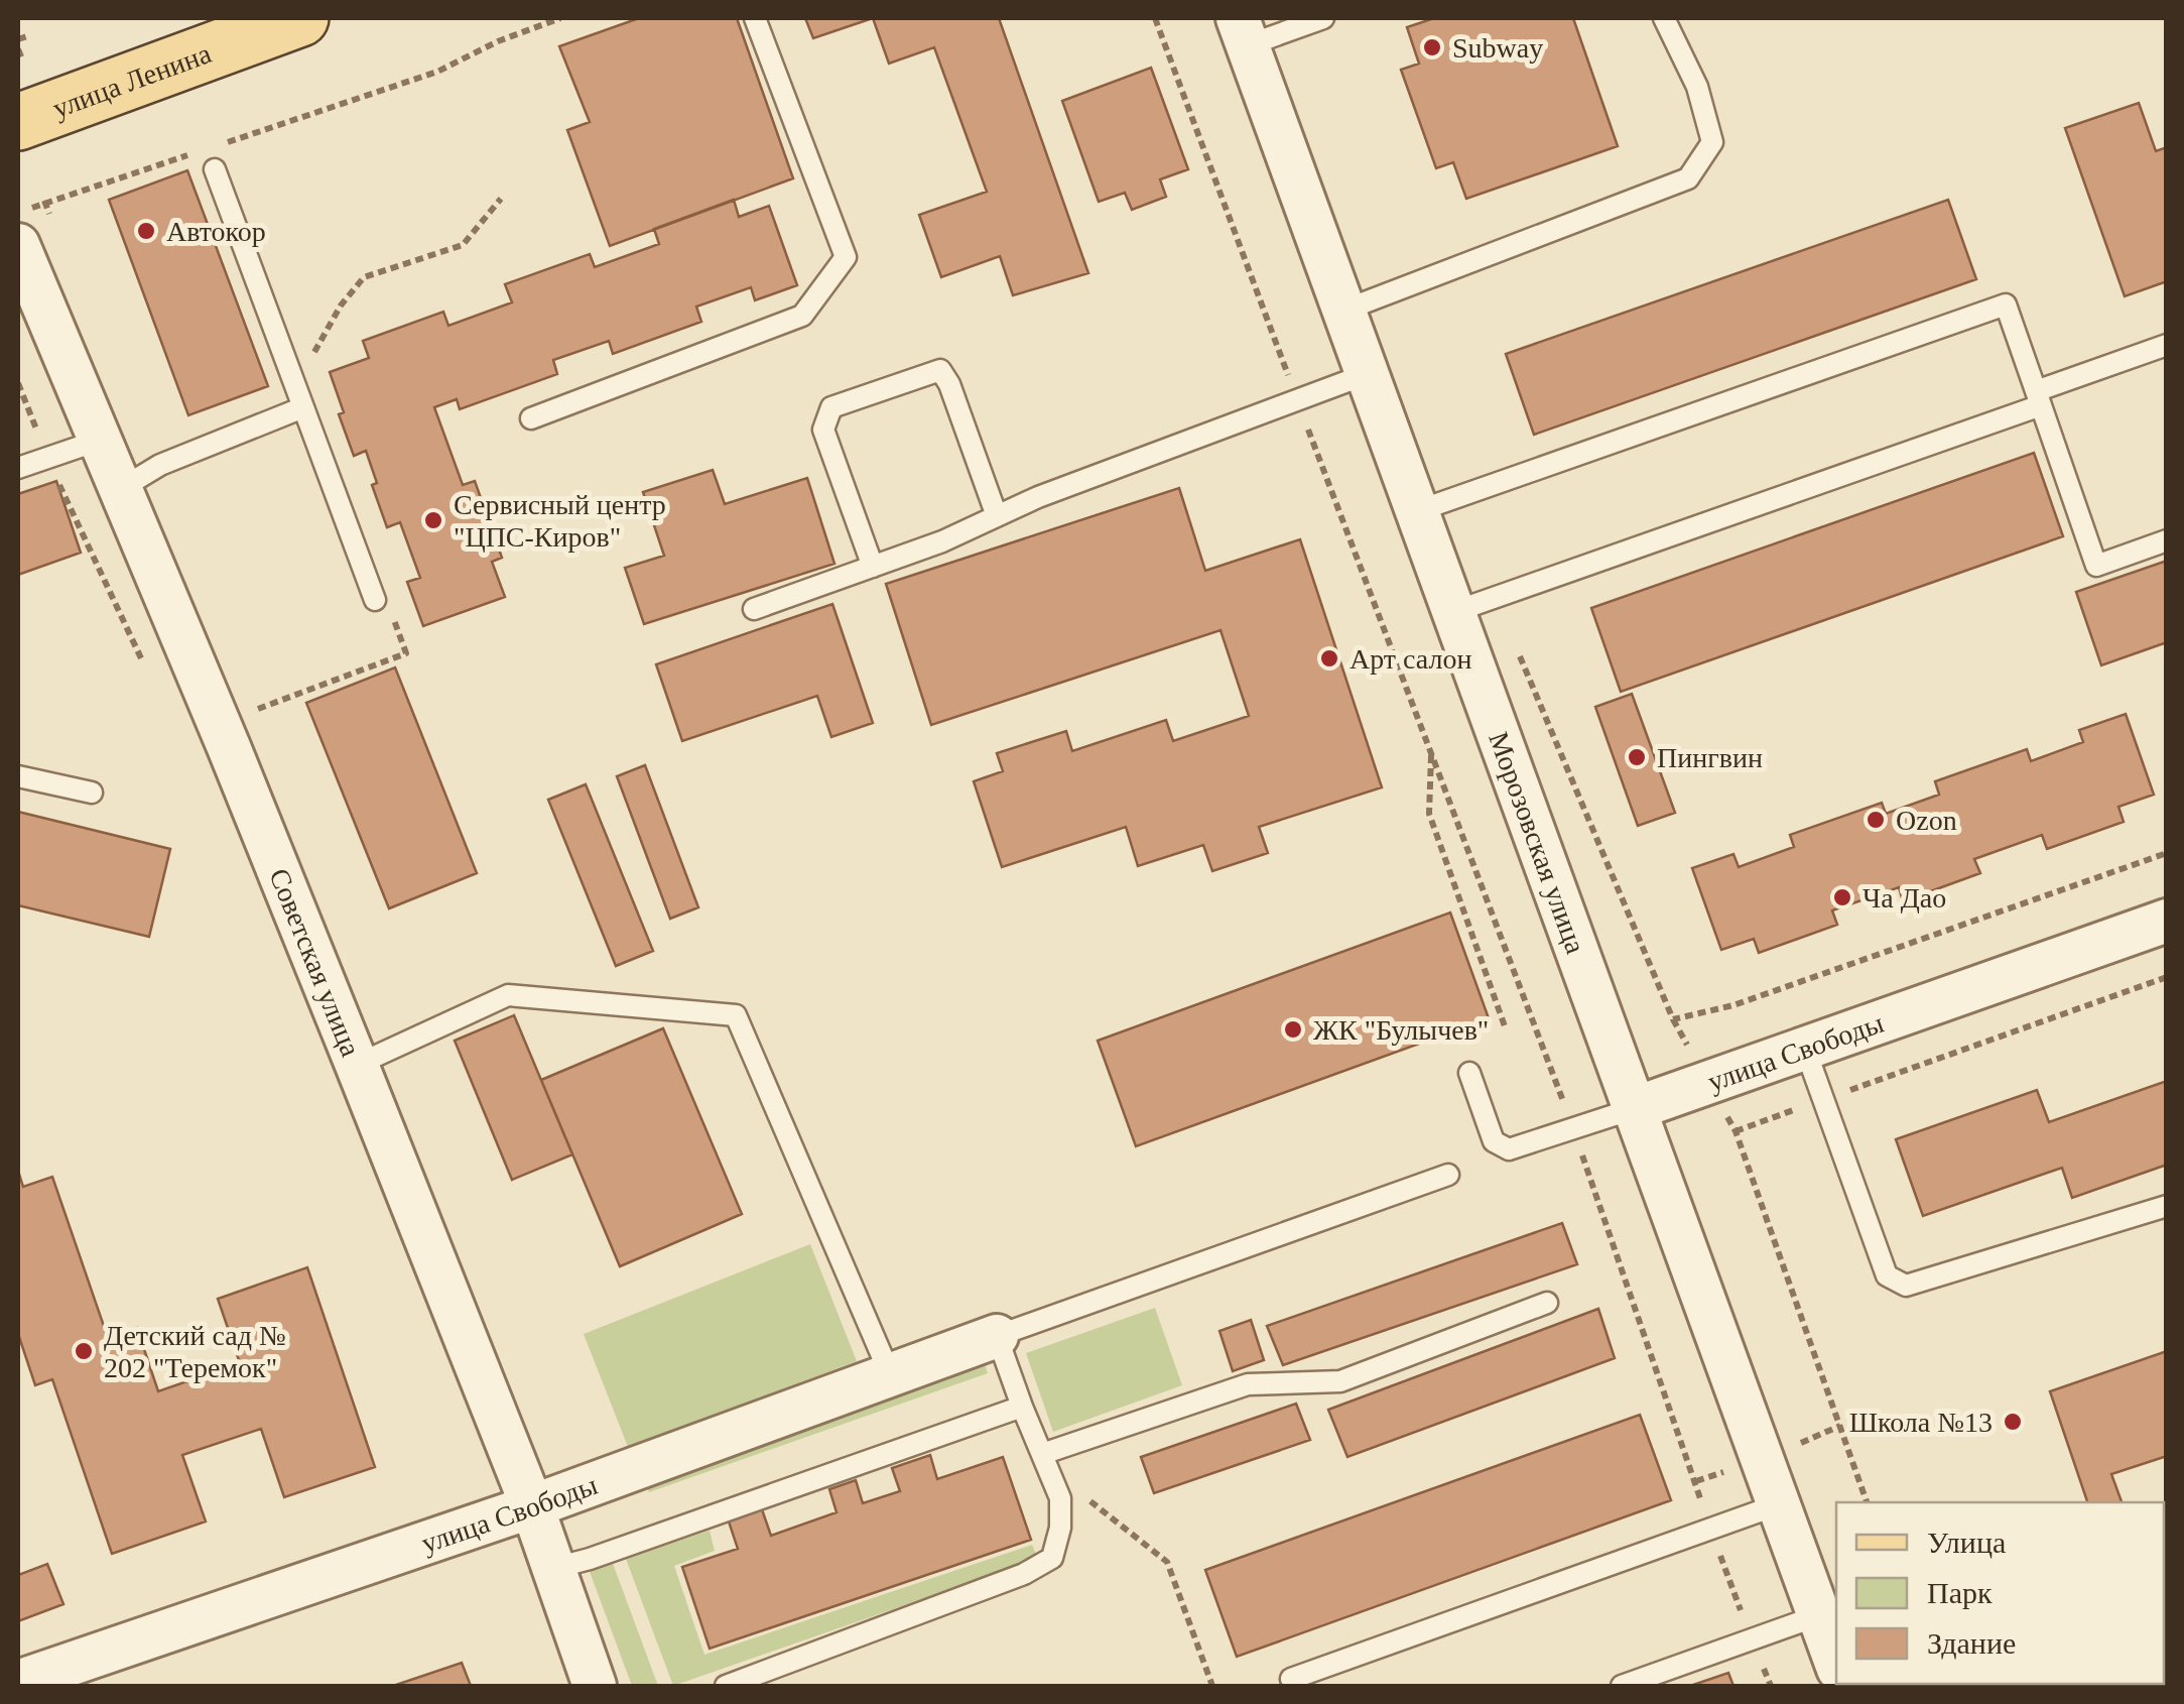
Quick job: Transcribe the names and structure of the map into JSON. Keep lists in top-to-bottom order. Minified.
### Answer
{"streets":{"main road":["улица Ленина"],"street":["Морозовская улица","Советская улица","улица Свободы"]},"crossings":[["Морозовская улица","улица Свободы"],["Советская улица","улица Свободы"]],"places":["Subway","Автокор","Сервисный центр \"ЦПС-Киров\"","Арт салон","Пингвин","Ozon","Ча Дао","ЖК \"Булычев\"","Детский сад № 202 \"Теремок\"","Школа №13"],"legend":["Улица","Парк","Здание"]}
